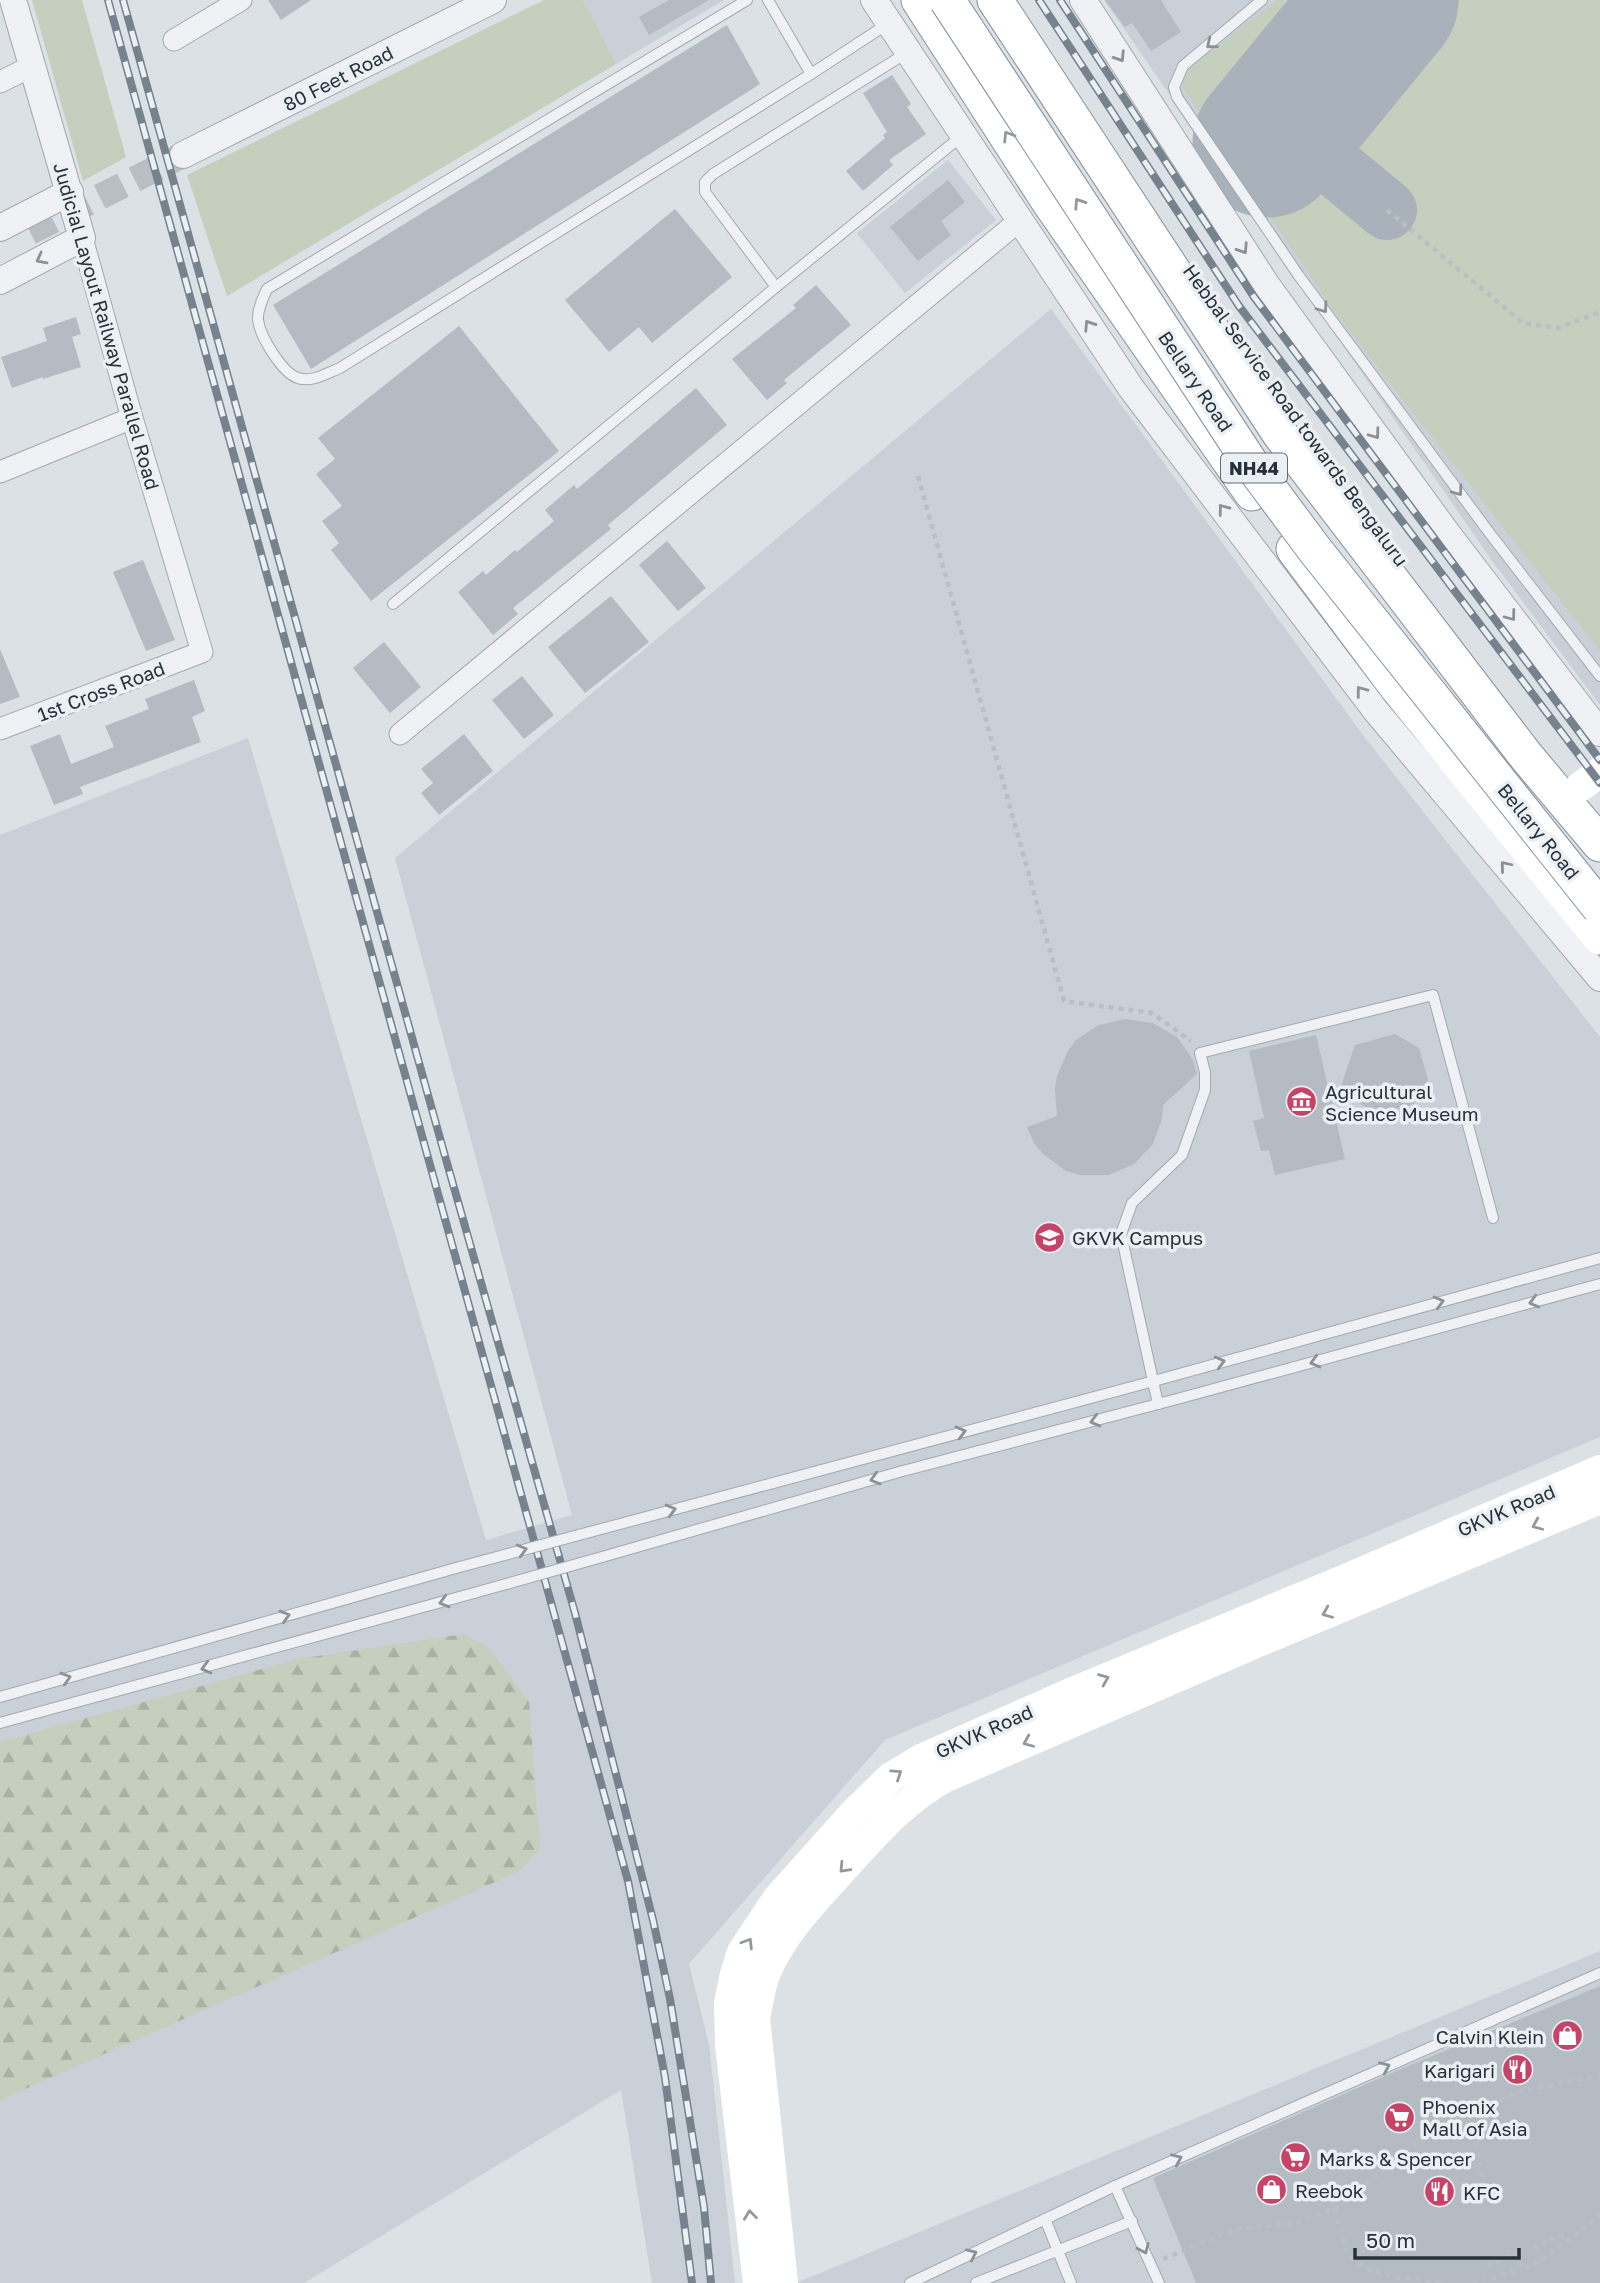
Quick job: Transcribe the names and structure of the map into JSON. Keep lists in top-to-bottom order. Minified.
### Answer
{"streets":{"highway":["Bellary Road","Hebbal Service Road towards Bengaluru","NH44"],"main road":["GKVK Road"],"street":["80 Feet Road","Judicial Layout Railway Parallel Road","1st Cross Road"]},"crossings":[["Judicial Layout Railway Parallel Road","1st Cross Road"]],"places":{"museum":["Agricultural Science Museum"],"school or university":["GKVK Campus"],"shop":["Calvin Klein","Reebok"],"restaurant":["Karigari","KFC"],"supermarket":["Phoenix Mall of Asia","Marks & Spencer"]},"scale_bar":"50 m"}
